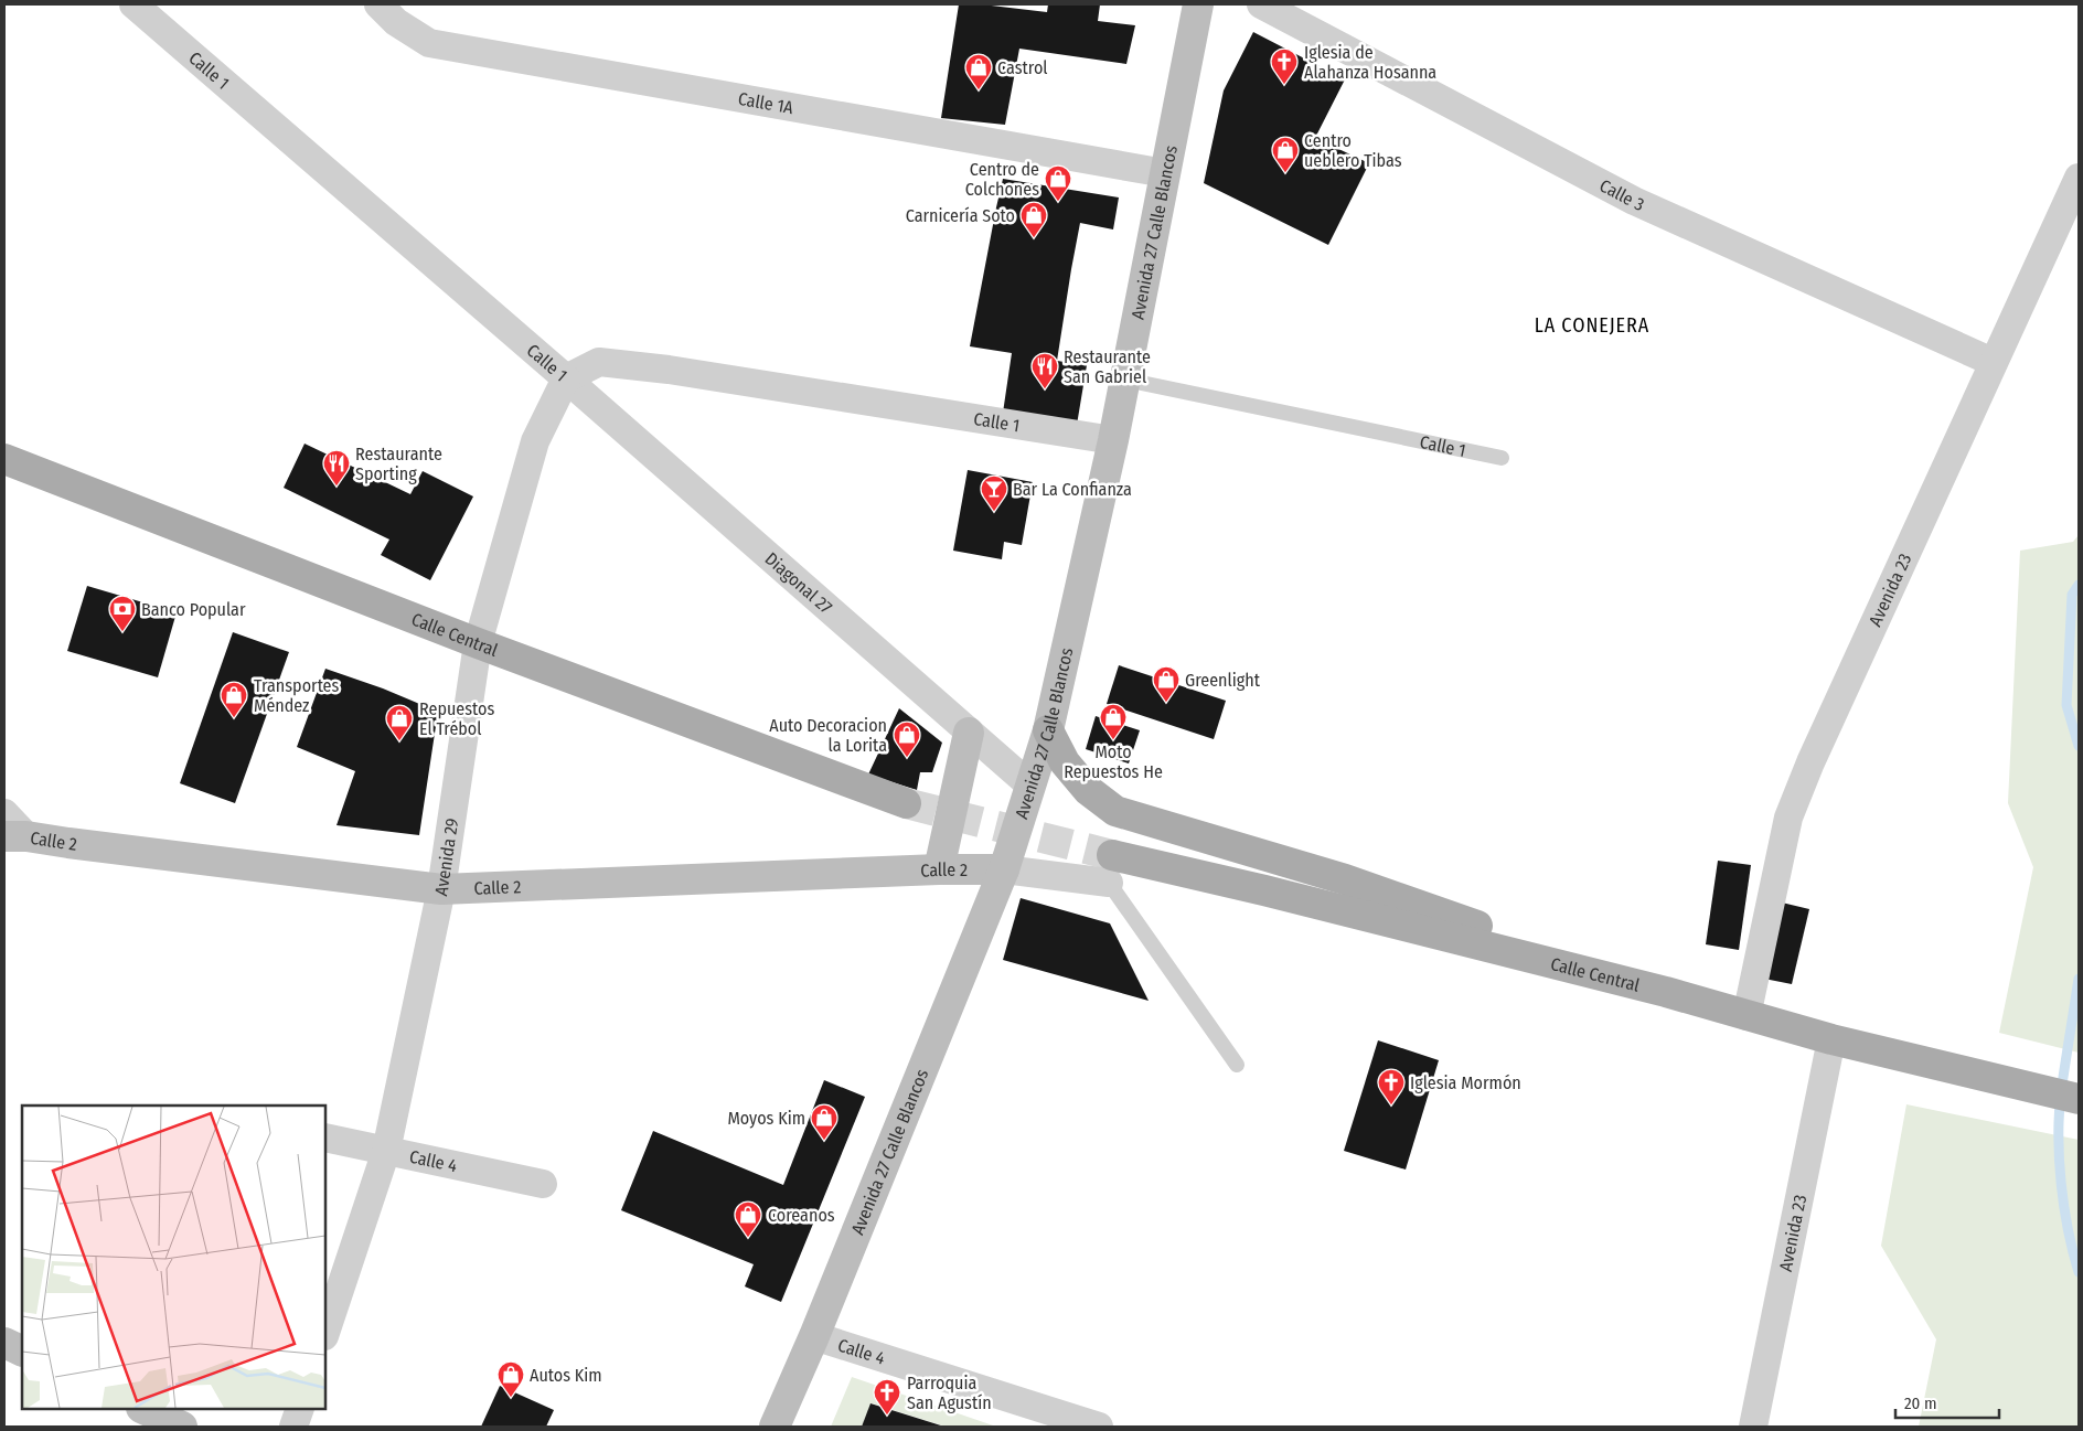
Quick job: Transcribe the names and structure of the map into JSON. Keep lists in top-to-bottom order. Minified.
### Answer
{"streets":{"main road":["Avenida 27 Calle Blancos","Calle Central","Calle 2"],"street":["Calle 1","Calle 1A","Calle 3","Diagonal 27","Avenida 23","Avenida 29","Calle 4"]},"crossings":[["Calle 1","Avenida 27 Calle Blancos"],["Calle 1","Diagonal 27"],["Calle 1","Avenida 29"],["Calle 1A","Avenida 27 Calle Blancos"],["Calle 3","Avenida 23"],["Avenida 27 Calle Blancos","Diagonal 27"],["Avenida 27 Calle Blancos","Calle 2"],["Avenida 27 Calle Blancos","Calle 4"],["Diagonal 27","Avenida 29"],["Avenida 23","Calle Central"],["Calle Central","Avenida 29"],["Calle 2","Avenida 29"],["Avenida 29","Calle 4"]],"districts":["LA CONEJERA"],"places":{"church":["Iglesia de Alahanza Hosanna","Iglesia Mormón","Parroquia San Agustín"],"shop":["Castrol","Centro ueblero Tibas","Centro de Colchones","Carnicería Soto","Greenlight","Transportes Méndez","Moto Repuestos He","Repuestos El Trébol","Auto Decoracion la Lorita","Moyos Kim","Coreanos","Autos Kim"],"restaurant":["Restaurante San Gabriel","Restaurante Sporting"],"bar":["Bar La Confianza"],"bank":["Banco Popular"]},"scale_bar":"20 m"}
